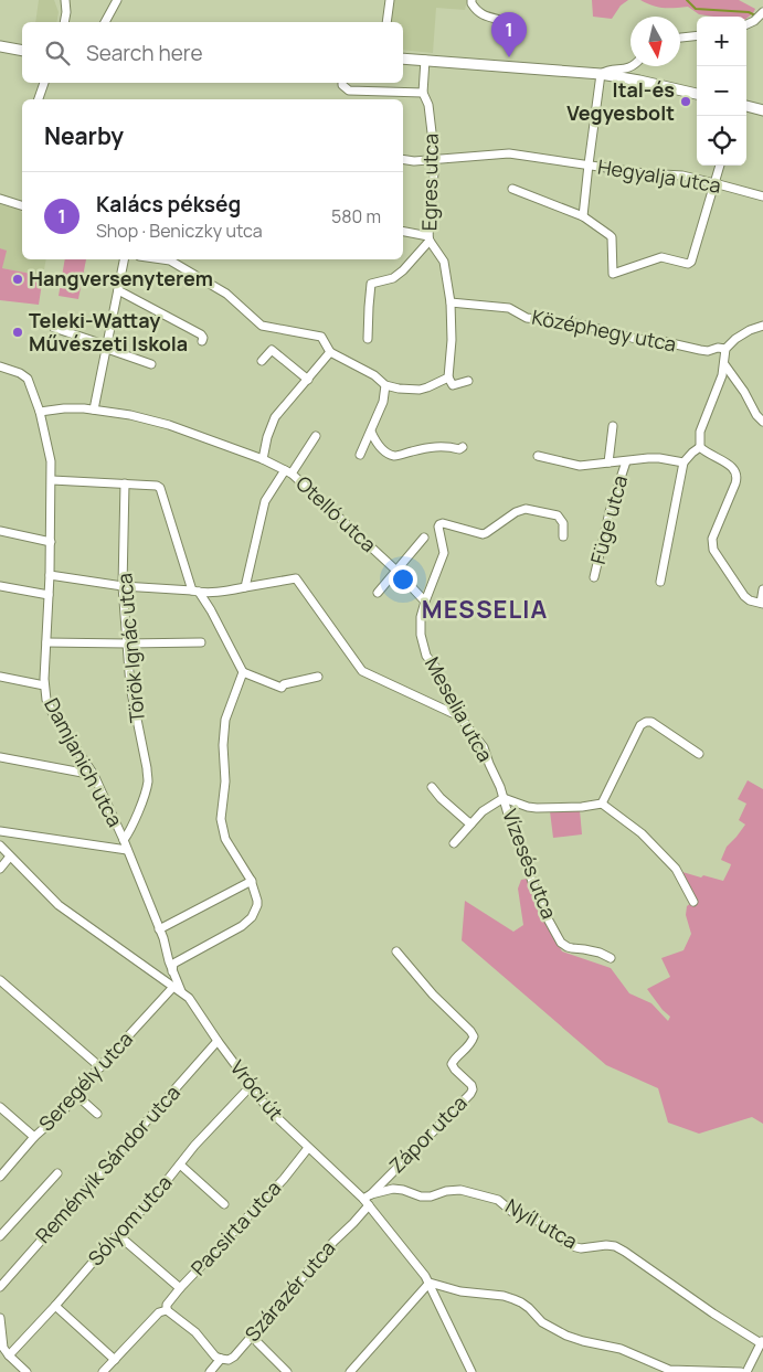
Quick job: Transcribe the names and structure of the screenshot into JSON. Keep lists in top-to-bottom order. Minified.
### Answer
{"streets":{"street":["Hegyalja utca","Egres utca","Középhegy utca","Otelló utca","Füge utca","Török Ignác utca","Meselia utca","Damjanich utca","Vízesés utca","Seregély utca","Vróci út","Zápor utca","Reményik Sándor utca","Sólyom utca","Nyíl utca","Pacsirta utca","Szárazér utca"]},"crossings":[["Hegyalja utca","Egres utca"],["Egres utca","Középhegy utca"],["Otelló utca","Meselia utca"],["Otelló utca","Damjanich utca"],["Török Ignác utca","Damjanich utca"],["Meselia utca","Vízesés utca"],["Damjanich utca","Seregély utca"],["Damjanich utca","Vróci út"],["Seregély utca","Vróci út"],["Vróci út","Zápor utca"],["Vróci út","Reményik Sándor utca"],["Vróci út","Sólyom utca"],["Vróci út","Nyíl utca"],["Vróci út","Pacsirta utca"],["Vróci út","Szárazér utca"],["Zápor utca","Nyíl utca"],["Zápor utca","Szárazér utca"],["Nyíl utca","Szárazér utca"]],"districts":["MESSELIA"],"places":["Ital-és Vegyesbolt","Hangversenyterem","Teleki-Wattay Művészeti Iskola"],"north":"bottom","page":{"pins":"1","map_buttons":["+","−"],"search":"Search here","heading":"Nearby","list":[{"mark":"1","name":"Kalács pékség","note":"Shop · Beniczky utca","value":"580 m"}]}}
